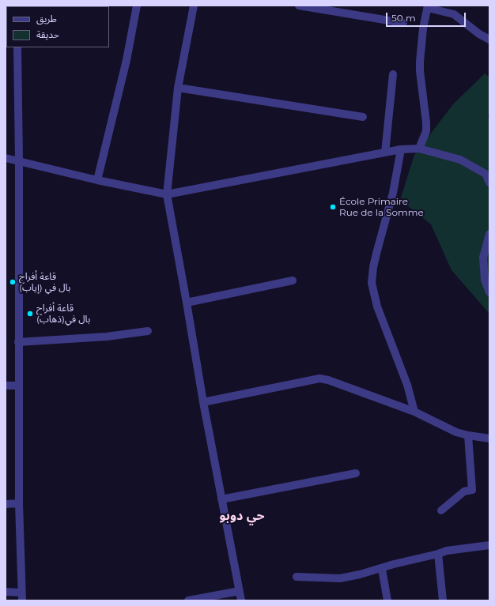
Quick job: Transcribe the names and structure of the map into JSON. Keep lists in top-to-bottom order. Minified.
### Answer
{"districts":["حي دوبو"],"places":["École Primaire Rue de la Somme","قاعة أفراح بال في (إياب)","قاعة أفراح بال في(ذهاب)"],"legend":["طريق","حديقة"],"scale_bar":"50 m"}
